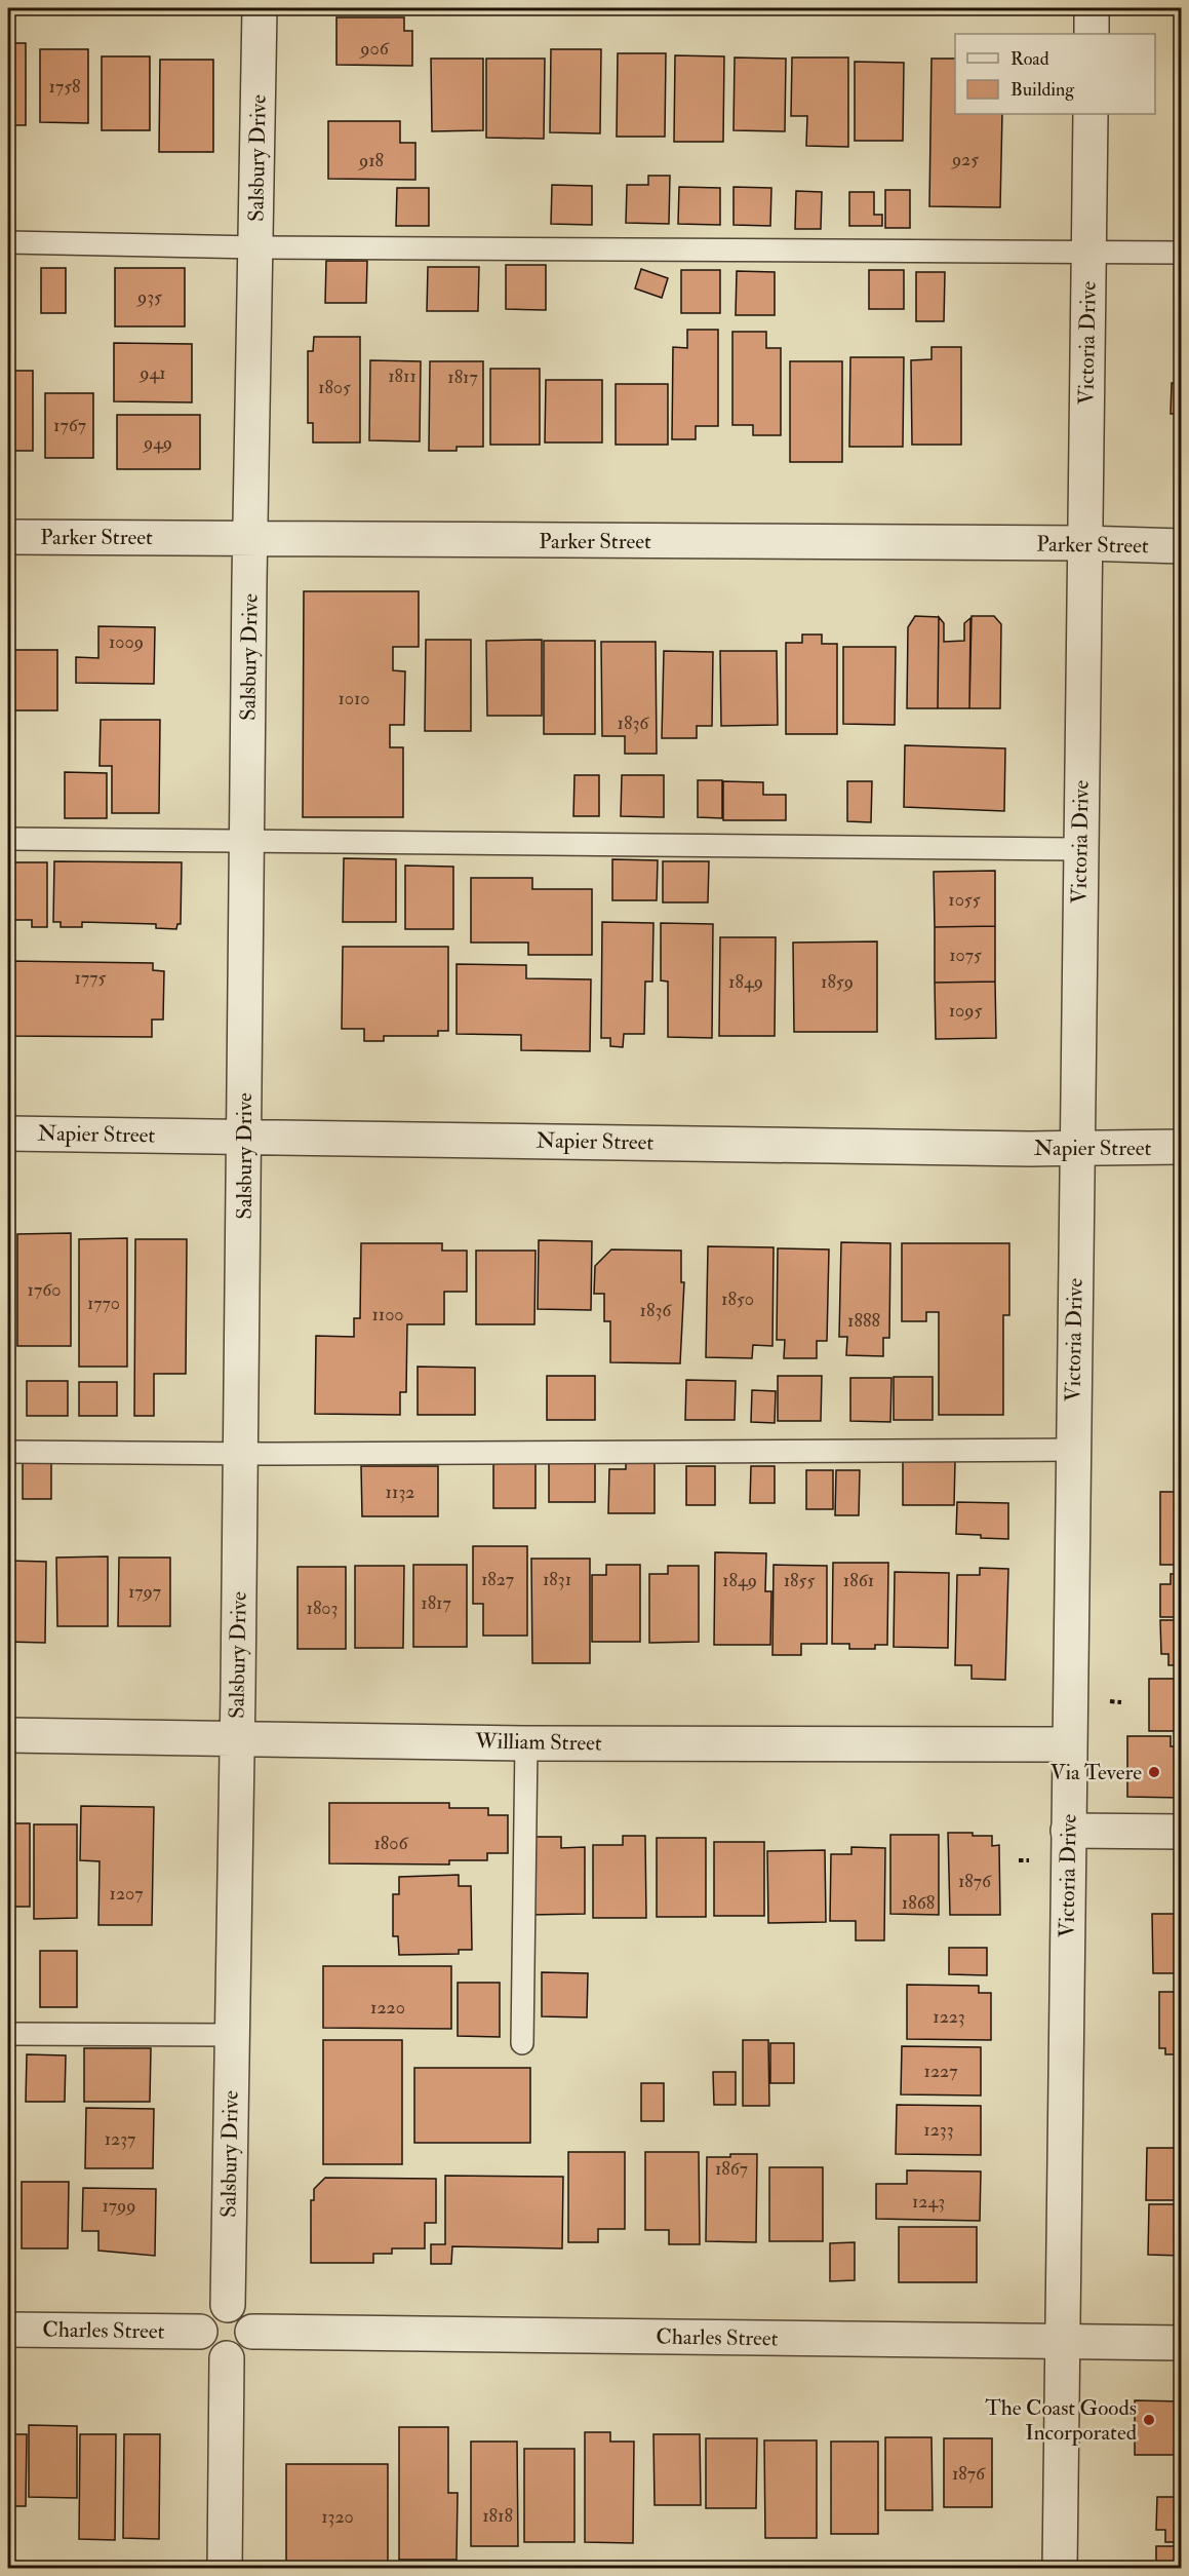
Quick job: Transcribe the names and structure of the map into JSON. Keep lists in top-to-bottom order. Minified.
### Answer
{"streets":{"street":["Salsbury Drive","Victoria Drive","Parker Street","Napier Street","William Street","Charles Street"]},"crossings":[["Salsbury Drive","Parker Street"],["Salsbury Drive","Napier Street"],["Salsbury Drive","William Street"],["Salsbury Drive","Charles Street"],["Victoria Drive","Parker Street"],["Victoria Drive","Napier Street"],["Victoria Drive","William Street"],["Victoria Drive","Charles Street"]],"places":["Via Tevere","The Coast Goods Incorporated"],"house_numbers":["906","1758","925","918","935","941","1811","1817","1805","1767","949","1009","1010","1836","1055","1075","1775","1849","1859","1095","1760","1850","1770","1836","1100","1888","1132","1827","1831","1849","1855","1861","1797","1817","1803","1806","1876","1207","1868","1220","1223","1227","1233","1237","1867","1243","1799","1876","1818","1320"],"legend":["Road","Building"]}
